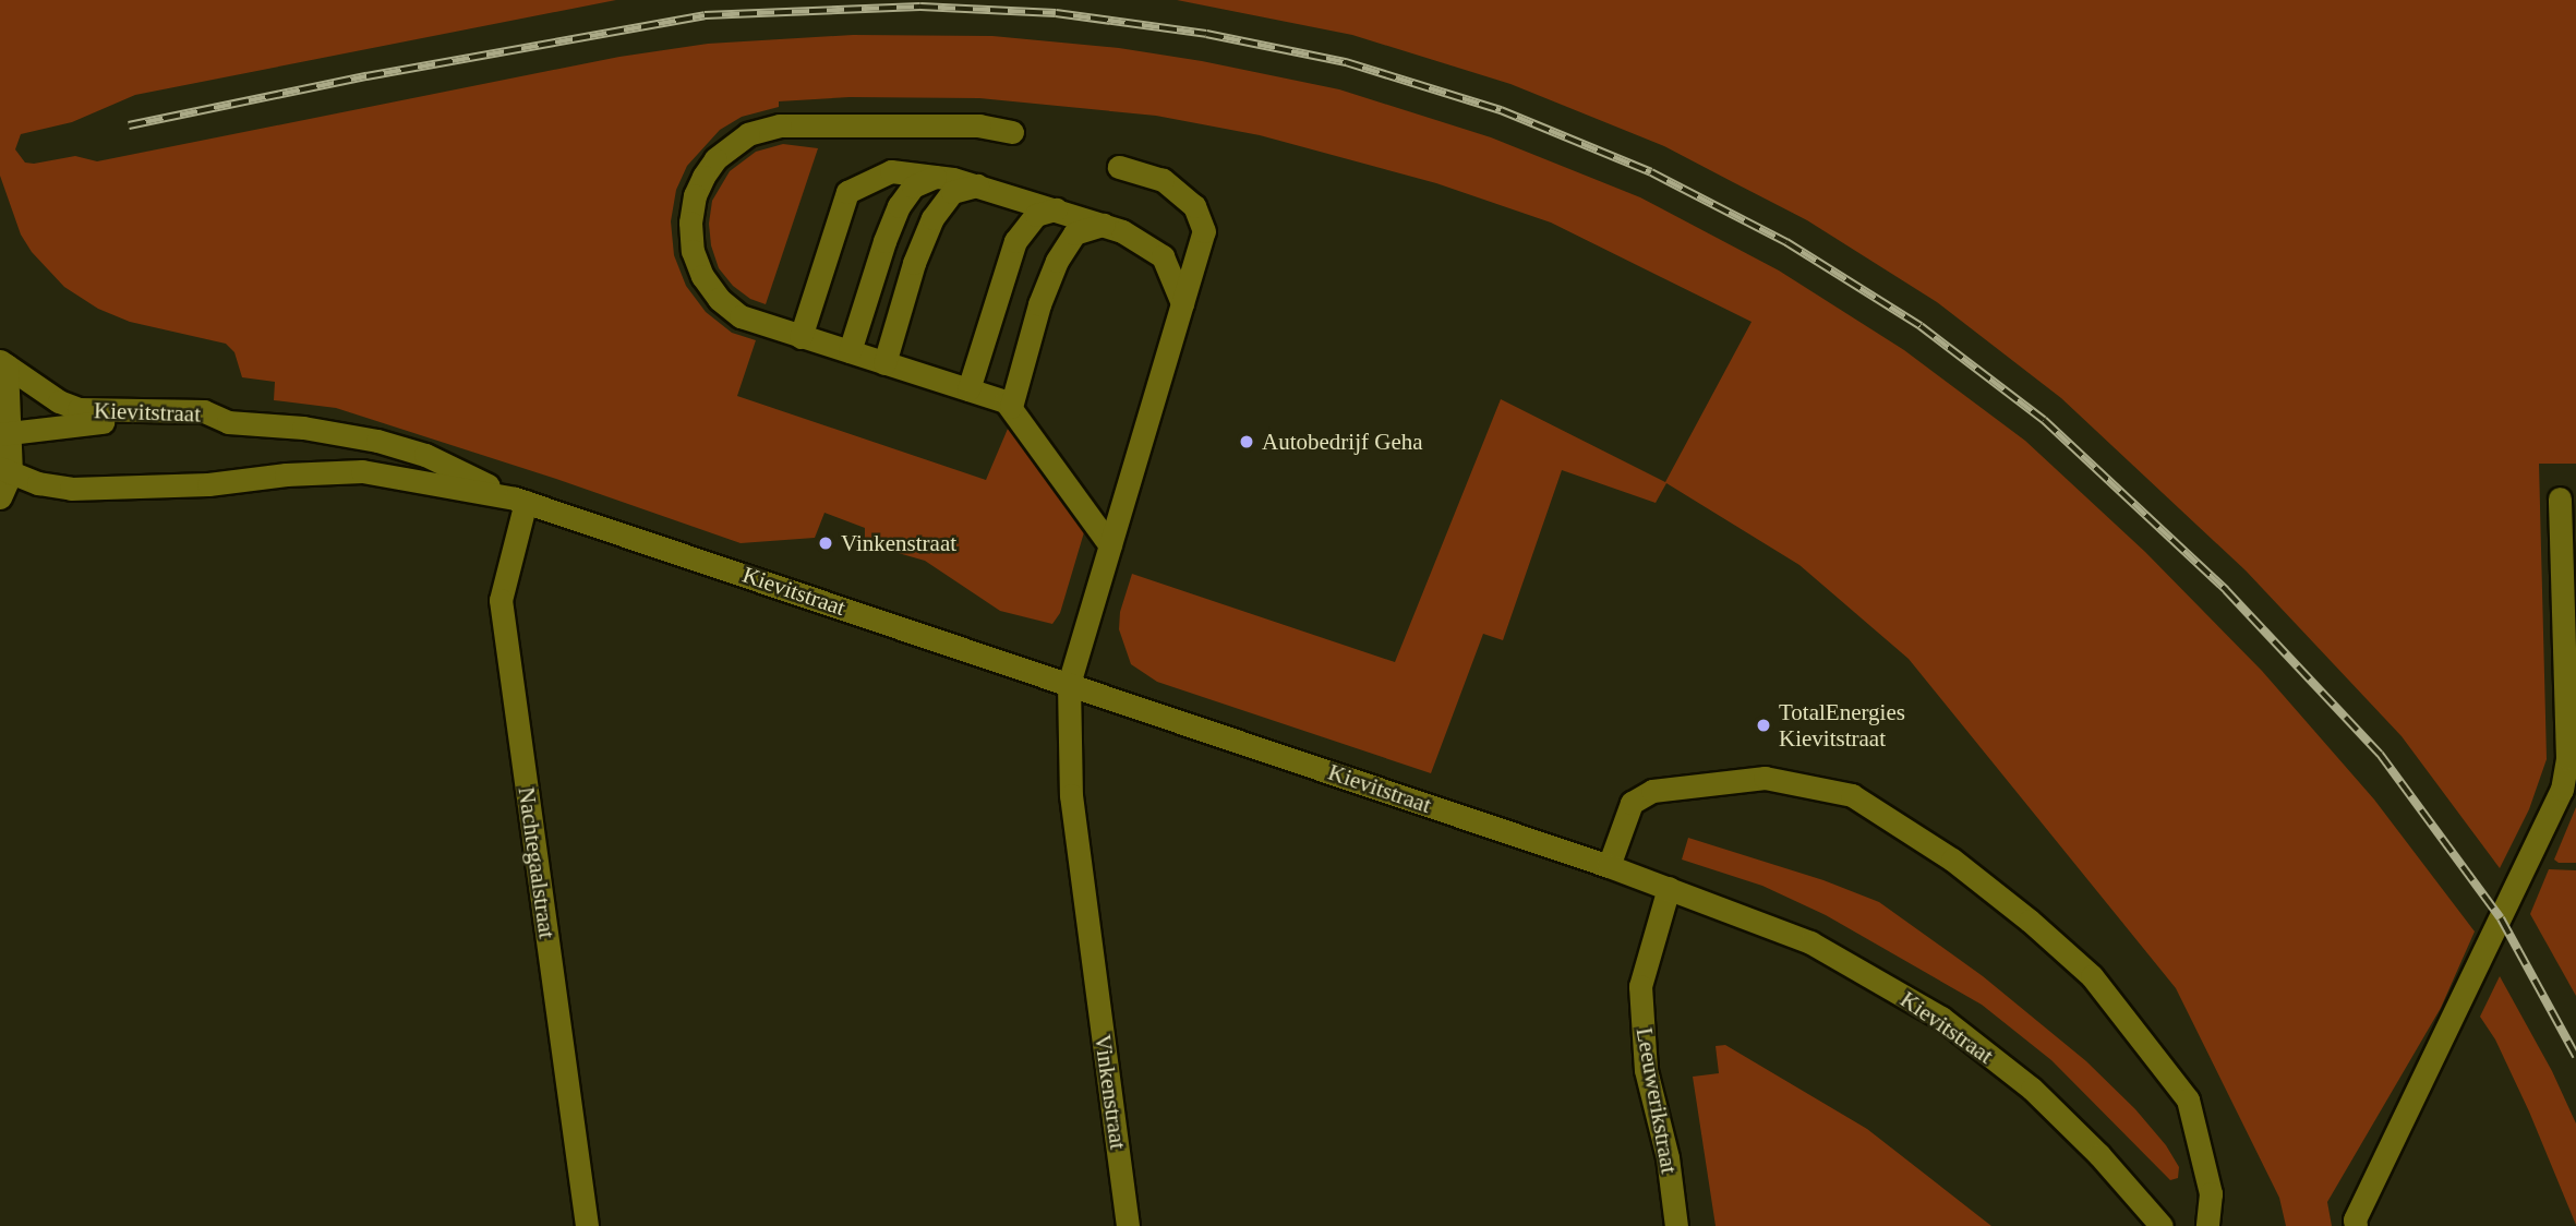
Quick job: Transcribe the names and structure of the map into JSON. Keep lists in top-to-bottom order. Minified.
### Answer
{"streets":{"main road":["Kievitstraat","Nachtegaalstraat","Vinkenstraat","Leeuwerikstraat"]},"crossings":[["Kievitstraat","Nachtegaalstraat"],["Kievitstraat","Vinkenstraat"],["Kievitstraat","Leeuwerikstraat"]],"places":["Autobedrijf Geha","Vinkenstraat","TotalEnergies Kievitstraat"]}
